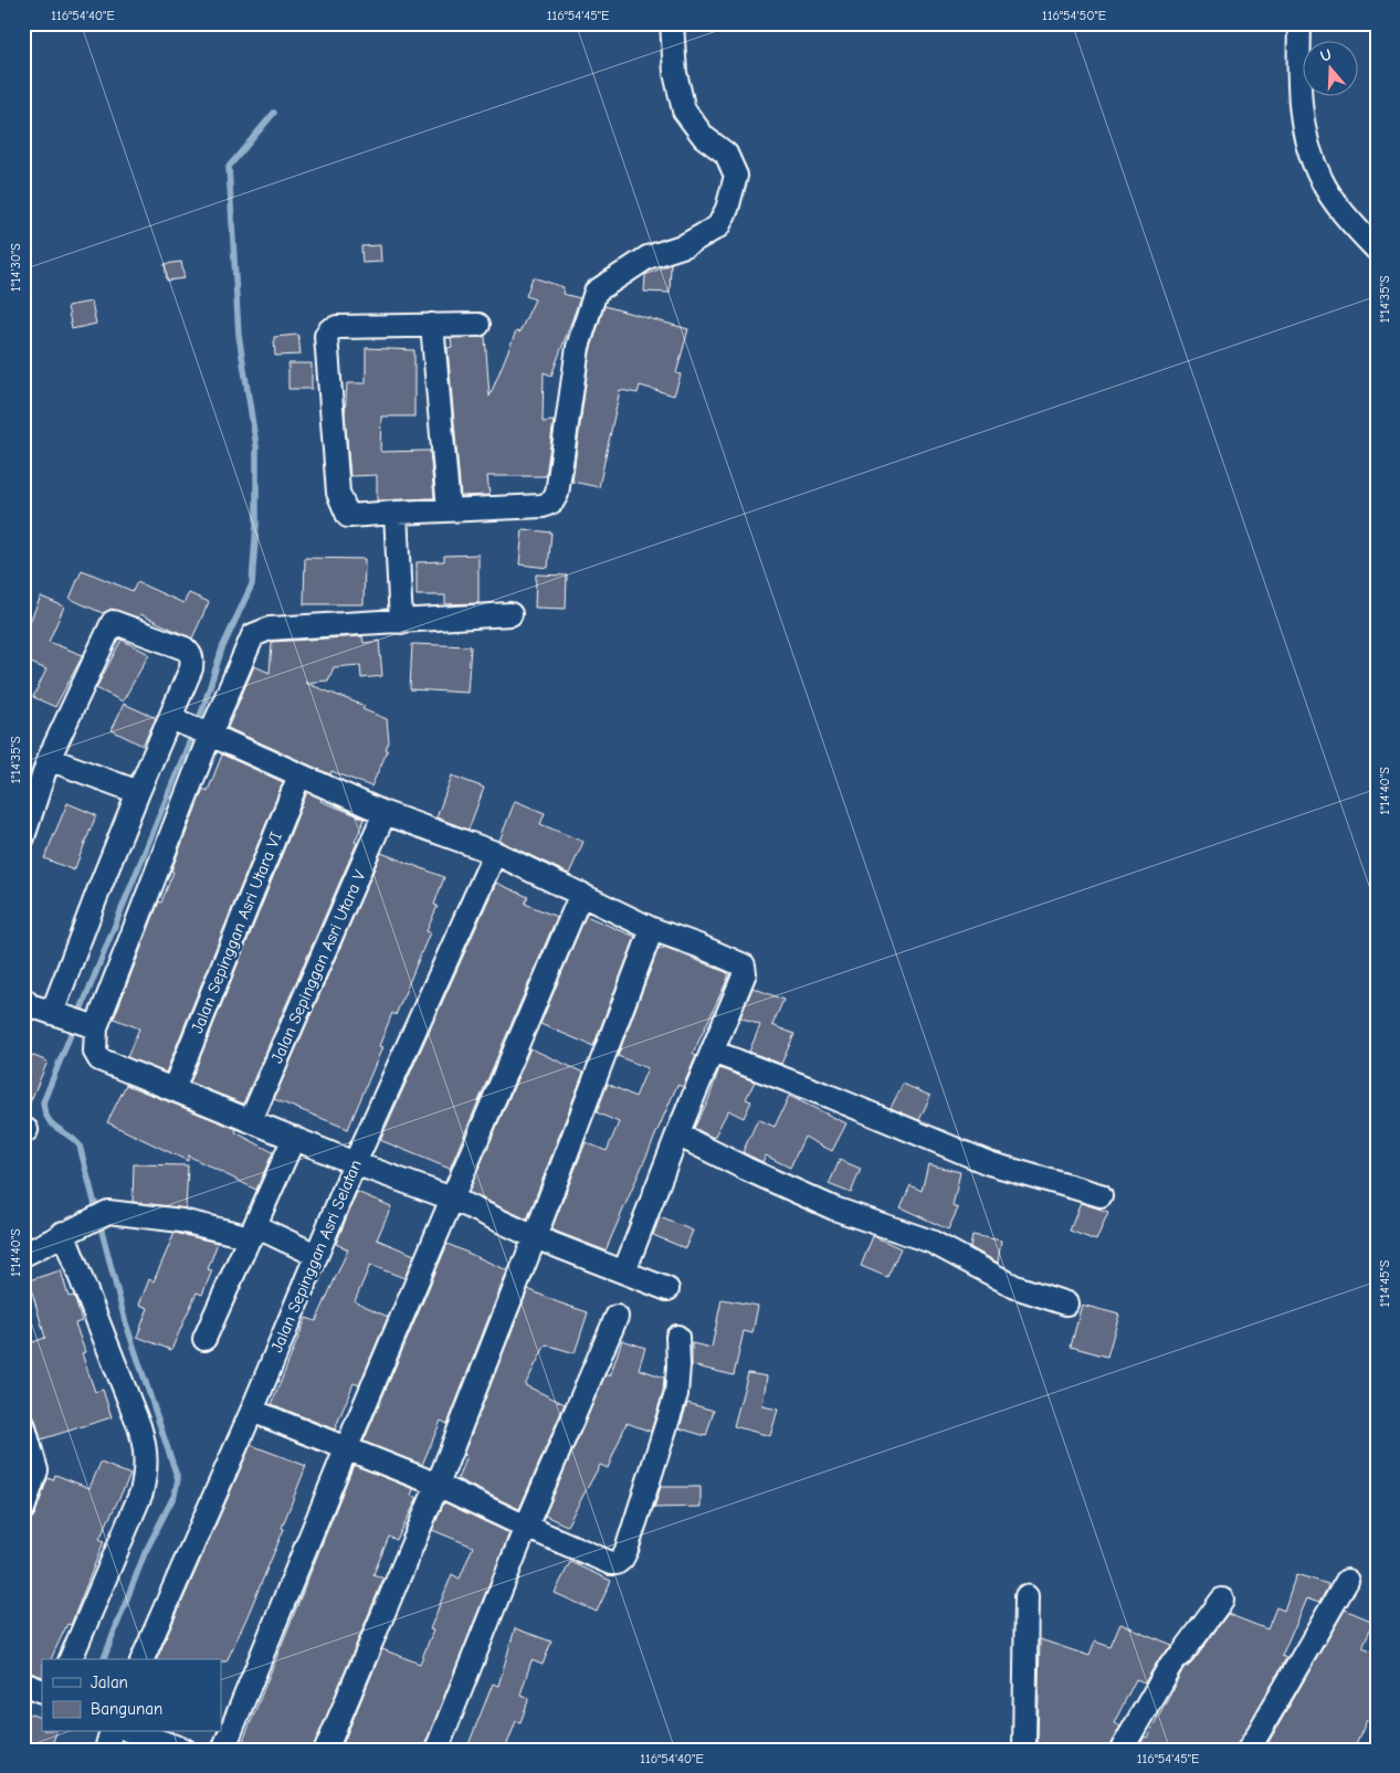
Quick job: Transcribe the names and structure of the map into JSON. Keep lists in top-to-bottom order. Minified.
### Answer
{"streets":{"street":["Jalan Sepinggan Asri Utara VI","Jalan Sepinggan Asri Utara V","Jalan Sepinggan Asri Selatan"]},"legend":["Jalan","Bangunan"],"north":"top","coordinates":["116°54'40\"E","116°54'45\"E","116°54'50\"E","1°14'30\"S","1°14'35\"S","1°14'40\"S","1°14'45\"S"]}
